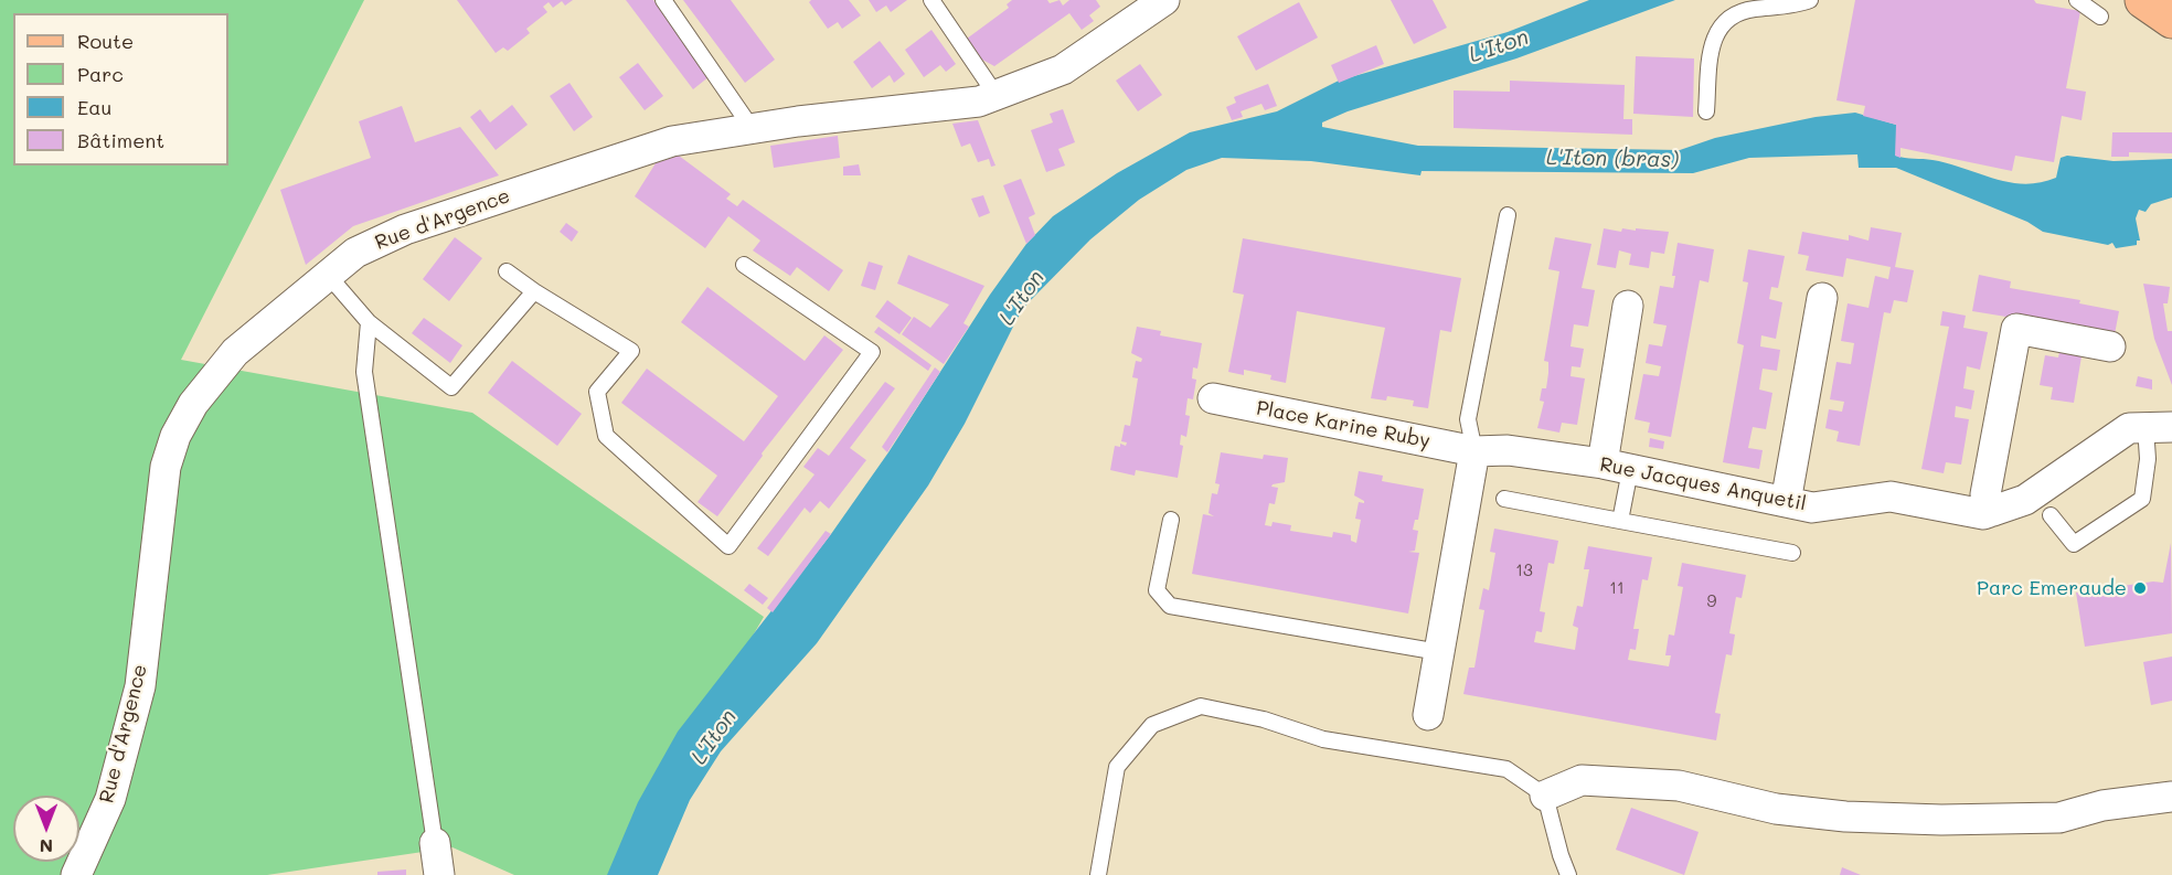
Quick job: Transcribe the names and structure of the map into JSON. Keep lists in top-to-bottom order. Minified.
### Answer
{"streets":{"street":["Rue d'Argence","Place Karine Ruby","Rue Jacques Anquetil"]},"crossings":[["Place Karine Ruby","Rue Jacques Anquetil"]],"water":["L'Iton","L'Iton (bras)"],"places":["Parc Emeraude"],"house_numbers":["13","11","9"],"legend":["Route","Parc","Eau","Bâtiment"],"north":"bottom"}
